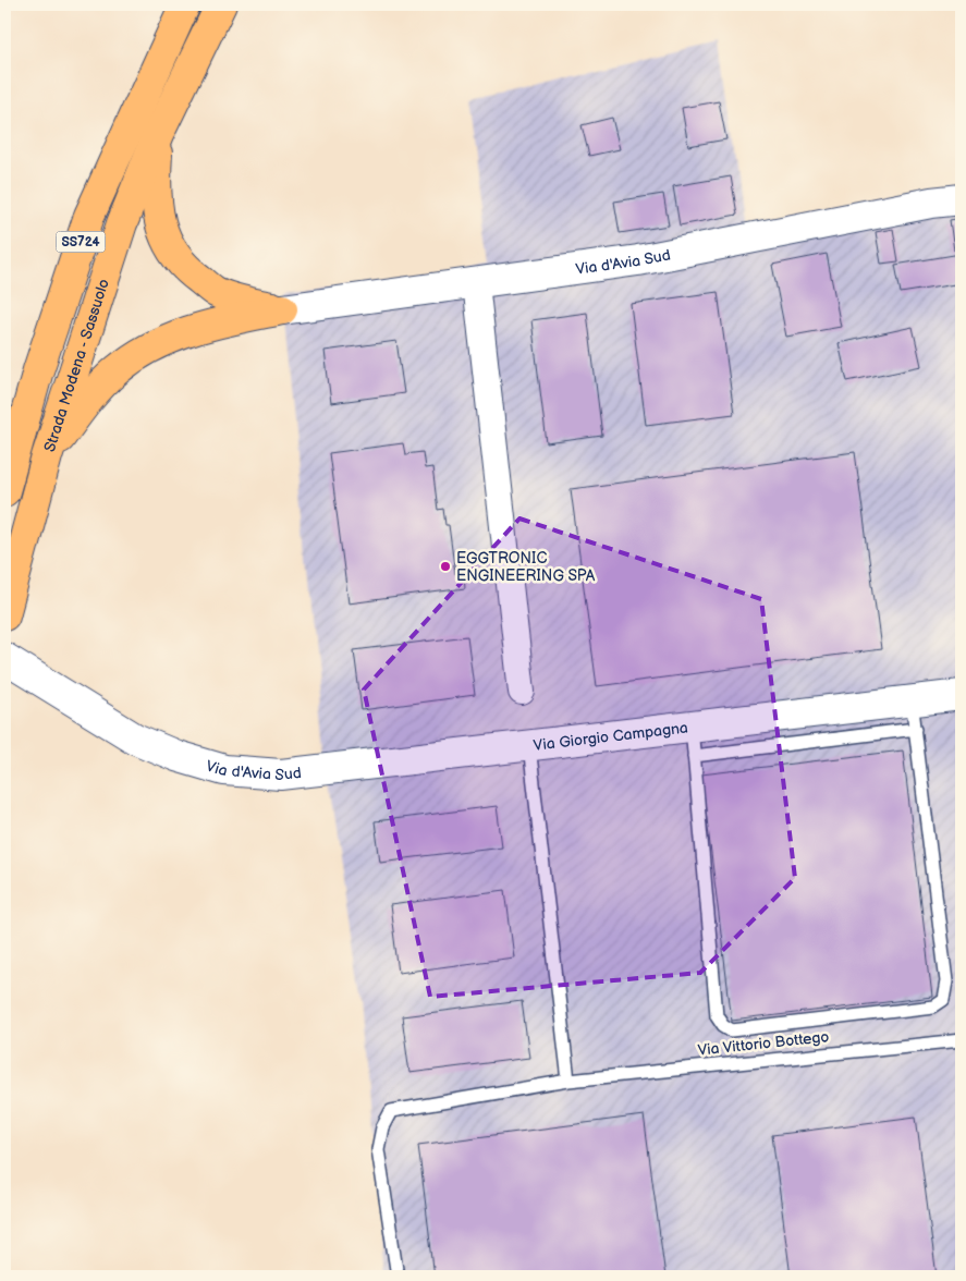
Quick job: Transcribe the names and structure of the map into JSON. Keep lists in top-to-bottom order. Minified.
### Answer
{"streets":{"highway":["SS724","Strada Modena - Sassuolo"],"street":["Via d'Avia Sud","Via Giorgio Campagna"],"lane":["Via Vittorio Bottego"]},"crossings":[["Via d'Avia Sud","Via Giorgio Campagna"],["Via Giorgio Campagna","Via Vittorio Bottego"]],"places":["EGGTRONIC ENGINEERING SPA"]}
